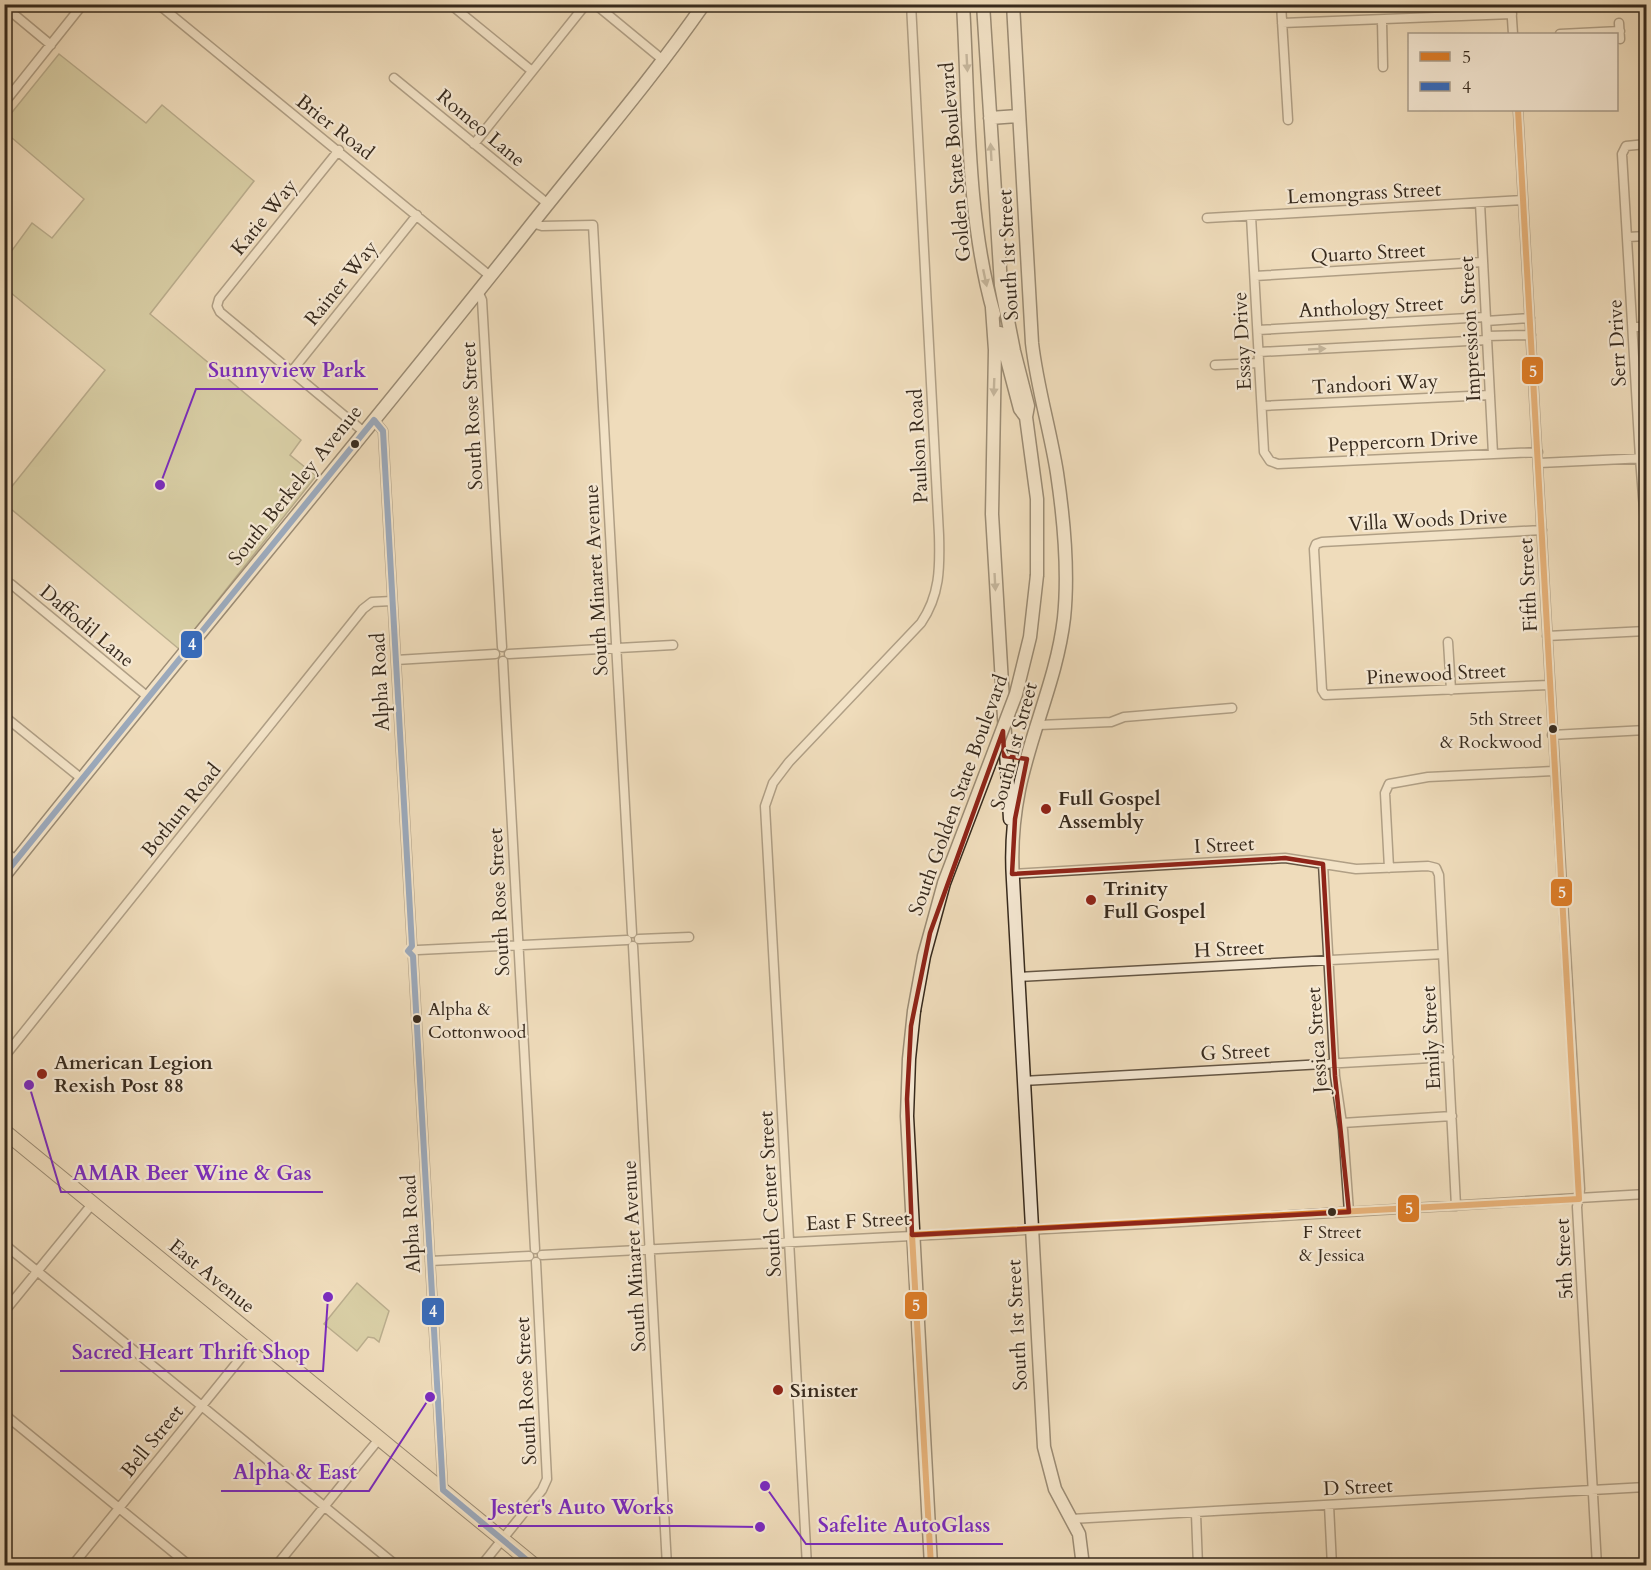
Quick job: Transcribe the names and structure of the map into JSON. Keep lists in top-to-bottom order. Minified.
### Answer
{"streets":{"main road":["East Avenue"],"street":["Brier Road","Romeo Lane","Golden State Boulevard","Lemongrass Street","Katie Way","Quarto Street","South 1st Street","Rainer Way","Anthology Street","Impression Street","Essay Drive","Serr Drive","Tandoori Way","South Rose Street","Peppercorn Drive","Paulson Road","South Berkeley Avenue","Villa Woods Drive","South Minaret Avenue","Fifth Street","Daffodil Lane","Pinewood Street","Alpha Road","South Golden State Boulevard","Bothun Road","I Street","H Street","Emily Street","Jessica Street","G Street","South Center Street","East F Street","5th Street","Bell Street","D Street"]},"crossings":[["Brier Road","Katie Way"],["Brier Road","Rainer Way"],["Brier Road","South Berkeley Avenue"],["Romeo Lane","South Berkeley Avenue"],["Golden State Boulevard","South Golden State Boulevard"],["Lemongrass Street","Impression Street"],["Lemongrass Street","Essay Drive"],["Lemongrass Street","Fifth Street"],["Katie Way","Rainer Way"],["Quarto Street","Impression Street"],["Quarto Street","Essay Drive"],["South 1st Street","I Street"],["South 1st Street","H Street"],["South 1st Street","G Street"],["South 1st Street","East F Street"],["South 1st Street","D Street"],["Anthology Street","Impression Street"],["Anthology Street","Essay Drive"],["Anthology Street","Fifth Street"],["Impression Street","Tandoori Way"],["Impression Street","Peppercorn Drive"],["Essay Drive","Tandoori Way"],["Essay Drive","Peppercorn Drive"],["South Rose Street","South Berkeley Avenue"],["South Rose Street","East F Street"],["South Rose Street","East Avenue"],["Peppercorn Drive","Fifth Street"],["Paulson Road","South Center Street"],["South Berkeley Avenue","South Minaret Avenue"],["South Berkeley Avenue","Daffodil Lane"],["South Berkeley Avenue","Alpha Road"],["Villa Woods Drive","Fifth Street"],["Villa Woods Drive","Pinewood Street"],["South Minaret Avenue","East F Street"],["Fifth Street","Pinewood Street"],["Fifth Street","5th Street"],["Alpha Road","Bothun Road"],["Alpha Road","East F Street"],["Alpha Road","East Avenue"],["South Golden State Boulevard","East F Street"],["I Street","Emily Street"],["I Street","Jessica Street"],["H Street","Emily Street"],["H Street","Jessica Street"],["Emily Street","G Street"],["Emily Street","East F Street"],["Jessica Street","G Street"],["Jessica Street","East F Street"],["South Center Street","East F Street"],["East F Street","5th Street"],["5th Street","D Street"],["East Avenue","Bell Street"]],"places":["Sunnyview Park","5th Street & Rockwood","Full Gospel Assembly","Trinity Full Gospel","Alpha & Cottonwood","American Legion Rexish Post 88","AMAR Beer Wine & Gas","F Street & Jessica","Sacred Heart Thrift Shop","Sinister","Alpha & East","Safelite AutoGlass","Jester's Auto Works"],"lines":["transit line 5","transit line 4"],"legend":["5","4"]}
